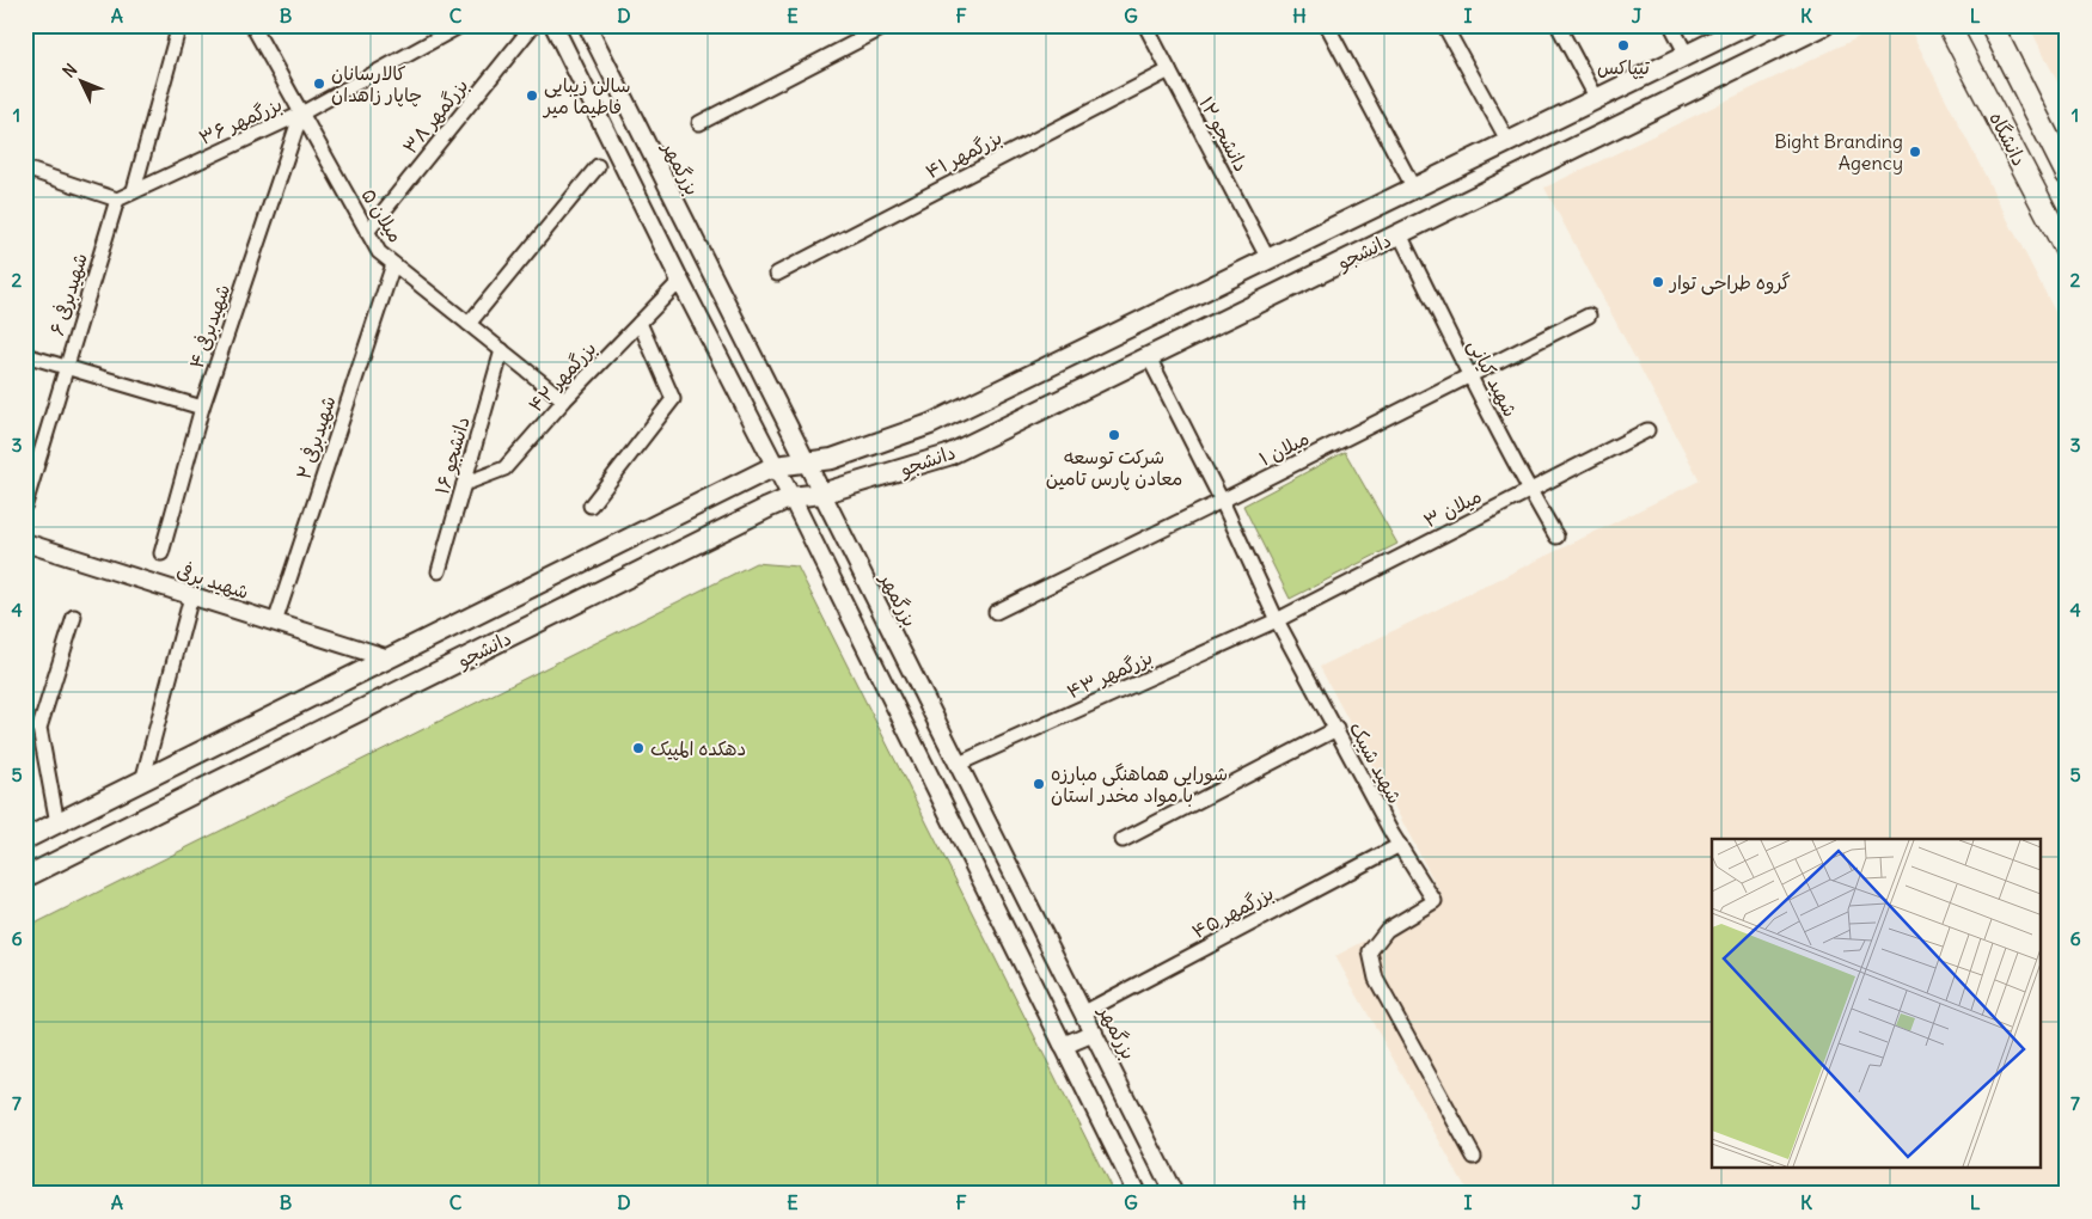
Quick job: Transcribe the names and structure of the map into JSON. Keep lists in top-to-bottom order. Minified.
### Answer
{"streets":{"main road":["دانشگاه","دانشجو"],"street":["بزرگمهر ۳۸","بزرگمهر ۳۶","دانشجو ۱۲","بزرگمهر ۴۱","بزرگمهر","میلان ۵","شهیدبرفی ۶","شهیدبرفی ۴","بزرگمهر ۴۲","شهید کیانی","شهیدبرفی ۲","میلان ۱","دانشجو ۱۶","میلان ۳","شهید برفی","بزرگمهر ۴۳","شهید شیبک","بزرگمهر ۴۵"]},"crossings":[["بزرگمهر ۳۸","میلان ۵"],["بزرگمهر ۳۶","میلان ۵"],["بزرگمهر ۳۶","شهیدبرفی ۶"],["بزرگمهر ۳۶","شهیدبرفی ۴"],["دانشجو ۱۲","بزرگمهر ۴۱"],["دانشجو ۱۲","دانشجو"],["بزرگمهر","دانشجو"],["بزرگمهر","بزرگمهر ۴۳"],["بزرگمهر","بزرگمهر ۴۵"],["میلان ۵","شهیدبرفی ۴"],["میلان ۵","بزرگمهر ۴۲"],["میلان ۵","شهیدبرفی ۲"],["میلان ۵","دانشجو ۱۶"],["دانشجو","شهید کیانی"],["دانشجو","شهید برفی"],["دانشجو","شهید شیبک"],["بزرگمهر ۴۲","دانشجو ۱۶"],["شهید کیانی","میلان ۱"],["شهید کیانی","میلان ۳"],["شهیدبرفی ۲","شهید برفی"],["میلان ۱","شهید شیبک"],["میلان ۳","بزرگمهر ۴۳"],["میلان ۳","شهید شیبک"],["بزرگمهر ۴۳","شهید شیبک"],["شهید شیبک","بزرگمهر ۴۵"]],"places":["تیپاکس","کالارسانان چاپار زاهدان","سالن زیبایی فاطیما میر","Bight Branding Agency","گروه طراحی توار","شرکت توسعه معادن پارس تامین","دهکده المپیک","شورایی هماهنگی مبارزه با مواد مخدر استان"],"north":"top left","grid":{"columns":["A","B","C","D","E","F","G","H","I","J","K","L"],"rows":["1","2","3","4","5","6","7"]}}
